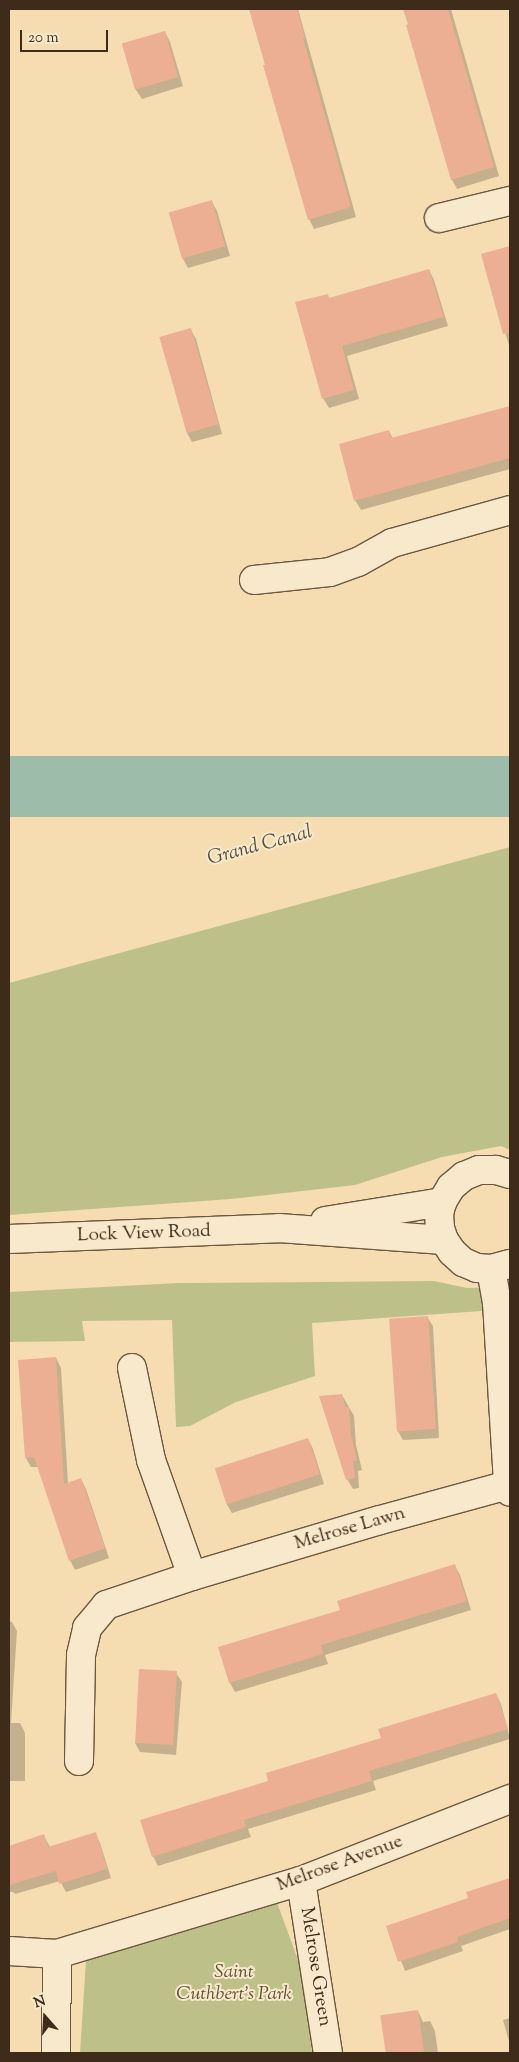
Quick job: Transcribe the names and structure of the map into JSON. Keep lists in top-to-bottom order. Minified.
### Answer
{"streets":{"street":["Lock View Road","Melrose Lawn","Melrose Avenue","Melrose Green"]},"crossings":[["Melrose Avenue","Melrose Green"]],"water":["Grand Canal"],"parks":["Saint Cuthbert's Park"],"scale_bar":"20 m","north":"top"}
